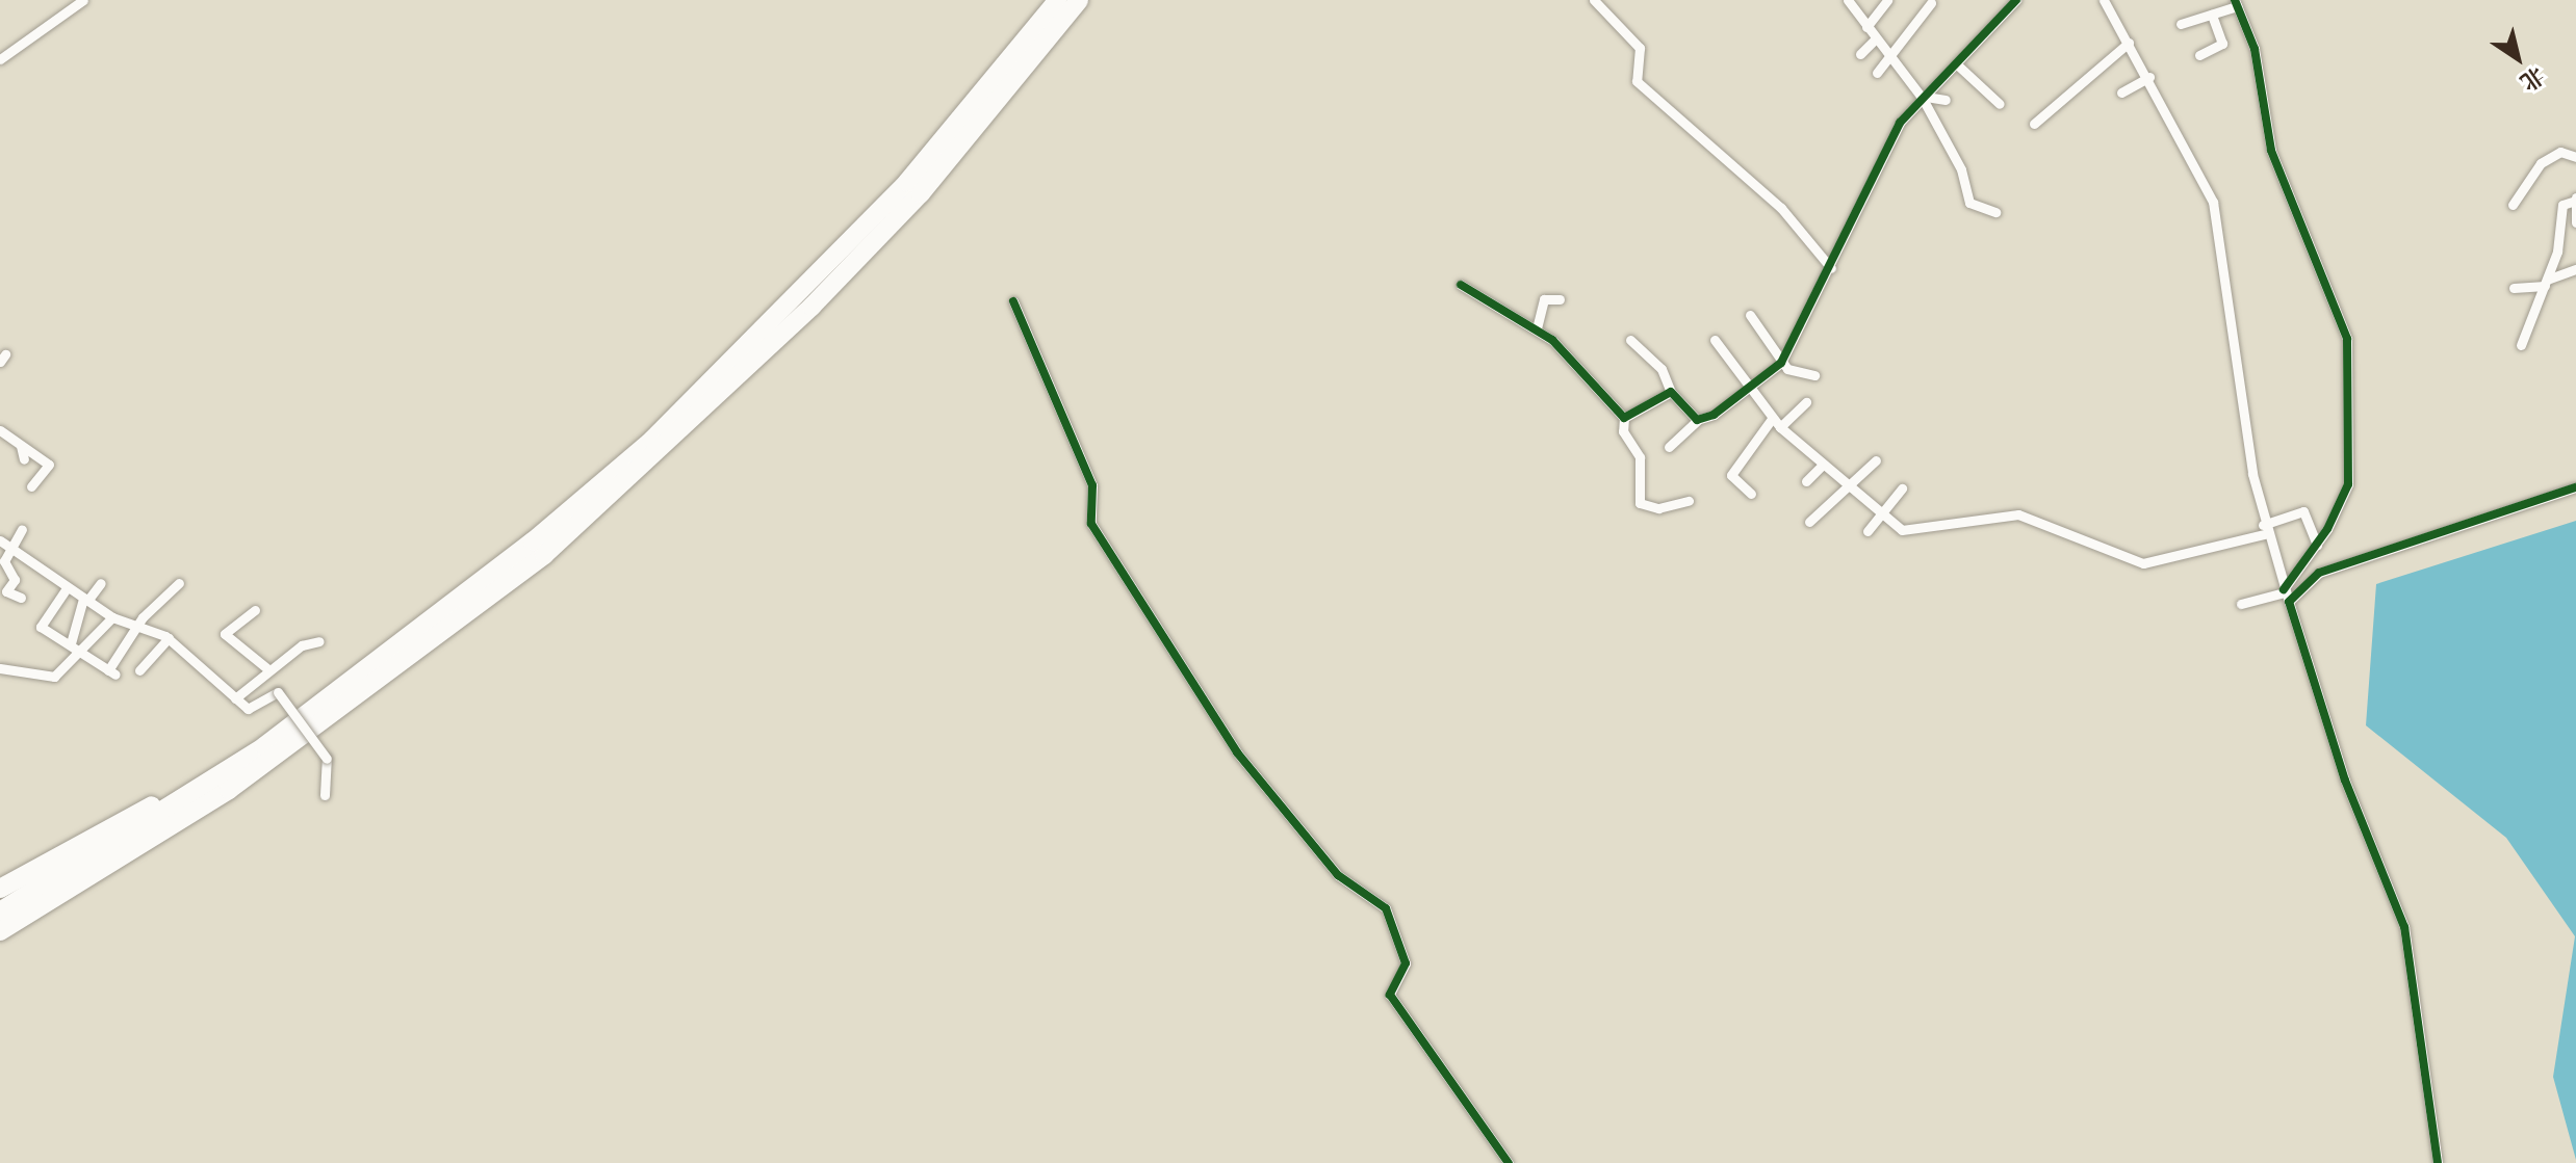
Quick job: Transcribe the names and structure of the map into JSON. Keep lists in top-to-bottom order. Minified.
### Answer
{"north":"bottom right"}
